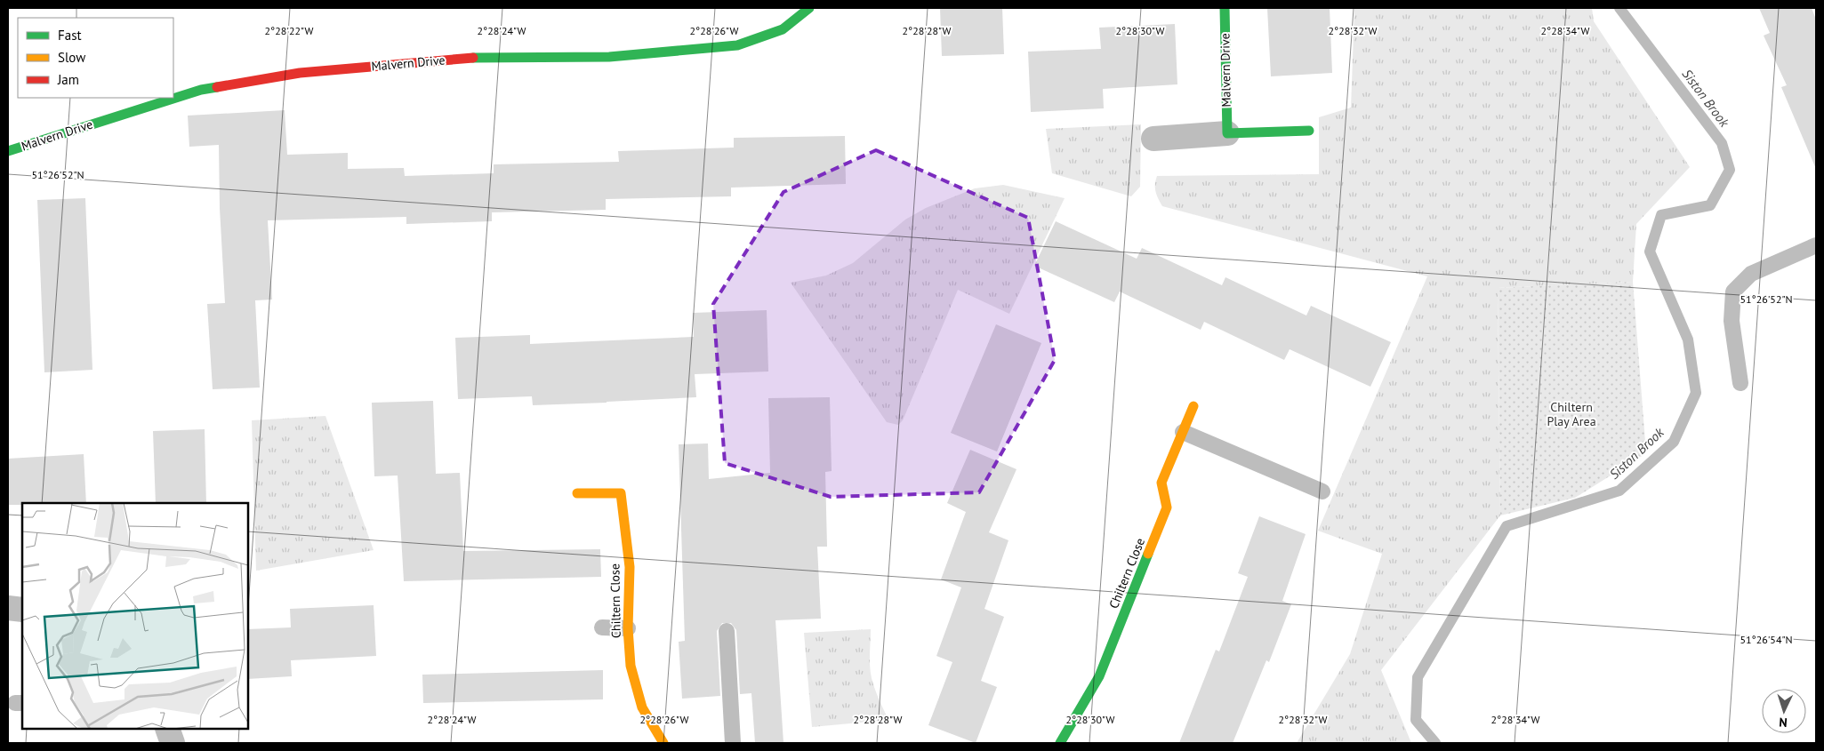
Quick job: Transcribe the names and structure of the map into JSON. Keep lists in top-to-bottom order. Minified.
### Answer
{"streets":{"street":["Malvern Drive","Chiltern Close"]},"water":["Siston Brook"],"parks":["Chiltern Play Area"],"legend":["Fast","Slow","Jam"],"north":"bottom","coordinates":["2°28'22\"W","2°28'24\"W","2°28'26\"W","2°28'28\"W","2°28'30\"W","2°28'32\"W","2°28'34\"W","51°26'52\"N","51°26'54\"N"]}
